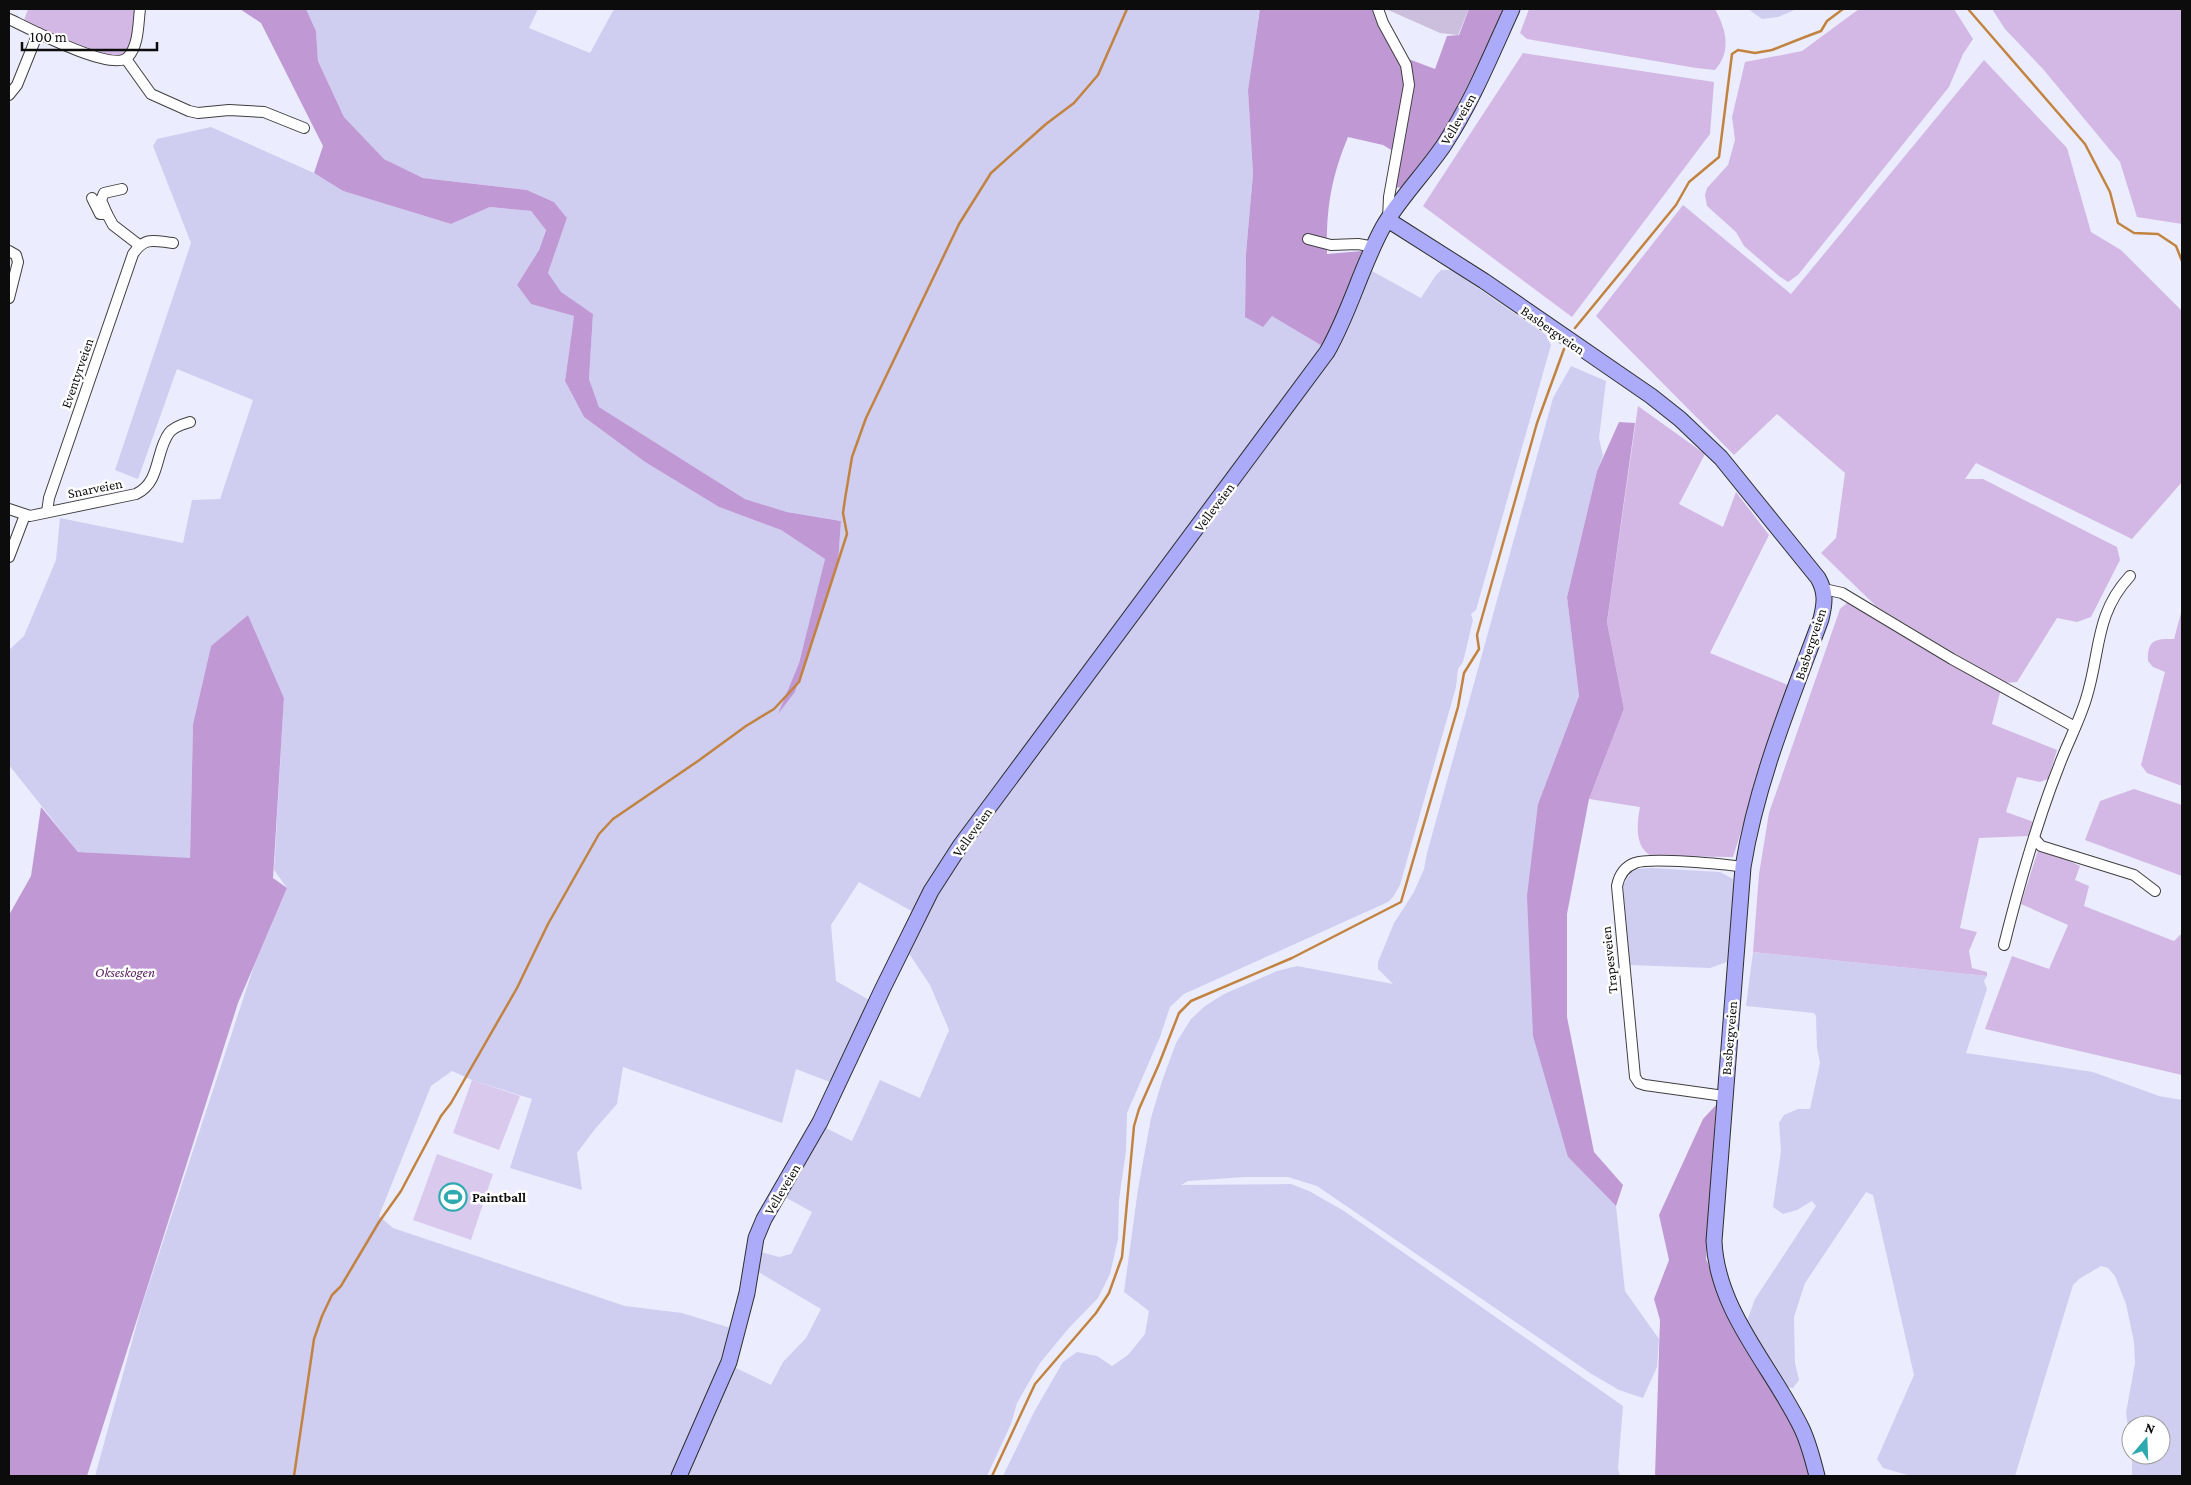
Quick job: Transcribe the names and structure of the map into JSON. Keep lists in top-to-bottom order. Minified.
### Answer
{"streets":{"main road":["Velleveien","Basbergveien"],"street":["Eventyrveien","Snarveien","Trapesveien"]},"crossings":[["Velleveien","Basbergveien"],["Basbergveien","Trapesveien"],["Eventyrveien","Snarveien"]],"parks":["Okseskogen"],"places":{"sports":["Paintball"]},"scale_bar":"100 m","north":"top"}
